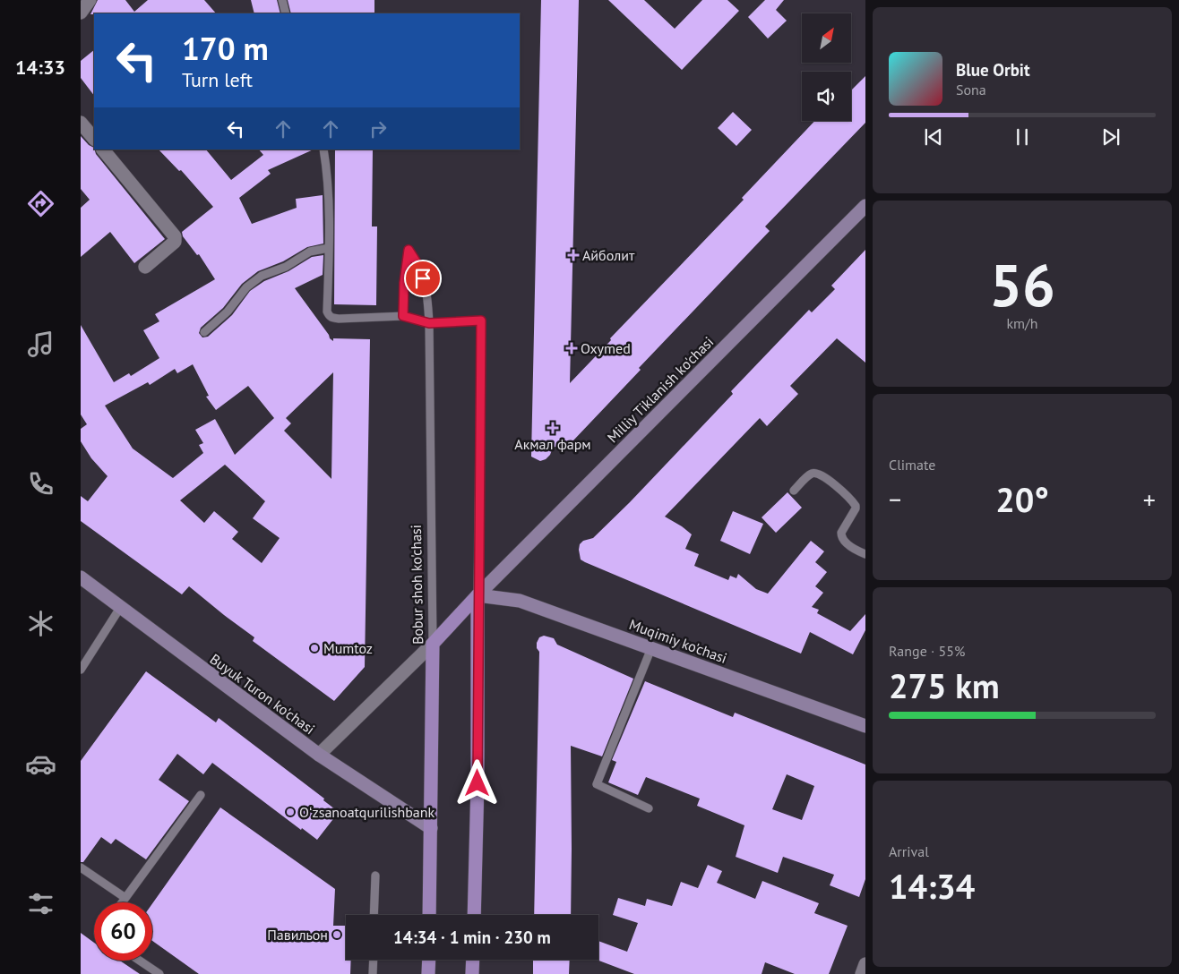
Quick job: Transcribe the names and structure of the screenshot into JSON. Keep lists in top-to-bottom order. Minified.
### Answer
{"streets":{"main road":["Bobur shoh ko'chasi"],"street":["Milliy Tiklanish ko'chasi","Muqimiy ko'chasi","Buyuk Turon ko'chasi"]},"crossings":[["Milliy Tiklanish ko'chasi","Muqimiy ko'chasi"],["Bobur shoh ko'chasi","Buyuk Turon ko'chasi"]],"places":{"health":["Айболит","Oxymed","Акмал фарм"],"other":["Mumtoz","Oʻzsanoatqurilishbank","Павильон"]},"north":"top right","page":{"tabs":"14:33","turn":["170 m","Turn left"],"song":["Blue Orbit","Sona"],"tile":[["56","km/h"],"Climate",["Range · 55%","275 km"],["Arrival","14:34"]],"heat":["−","20°","+"],"limit":"60","trip":"14:34 · 1 min · 230 m"}}
